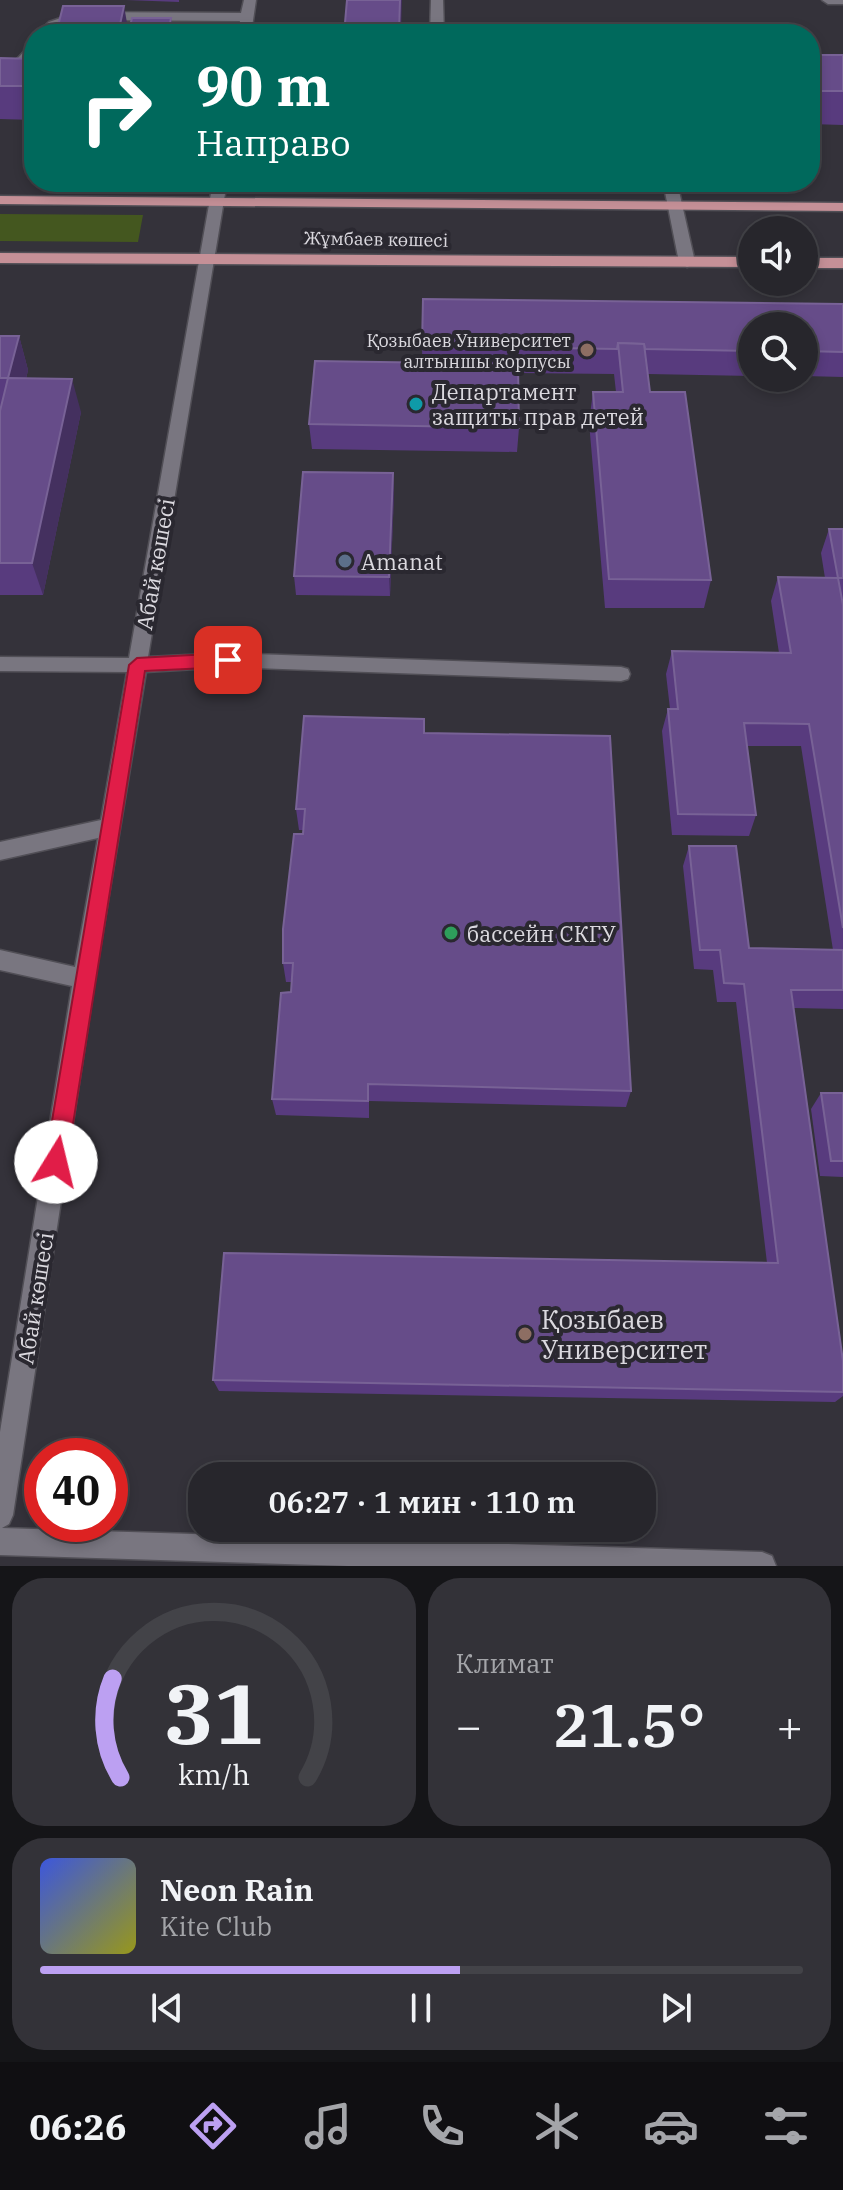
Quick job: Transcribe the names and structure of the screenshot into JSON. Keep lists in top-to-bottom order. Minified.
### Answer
{"streets":{"main road":["Жұмбаев көшесі"],"street":["Абай көшесі"]},"crossings":[["Жұмбаев көшесі","Абай көшесі"]],"places":["Қозыбаев Университет алтыншы корпусы","Департамент защиты прав детей","Amanat","бассейн СКГУ","Қозыбаев Университет"],"page":{"turn":["90 m","Направо"],"limit":"40","trip":"06:27 · 1 мин · 110 m","tile":"Климат","heat":["−","21.5°","+"],"song":["Neon Rain","Kite Club"],"tabs":"06:26","gauge":["31","km/h"]}}
